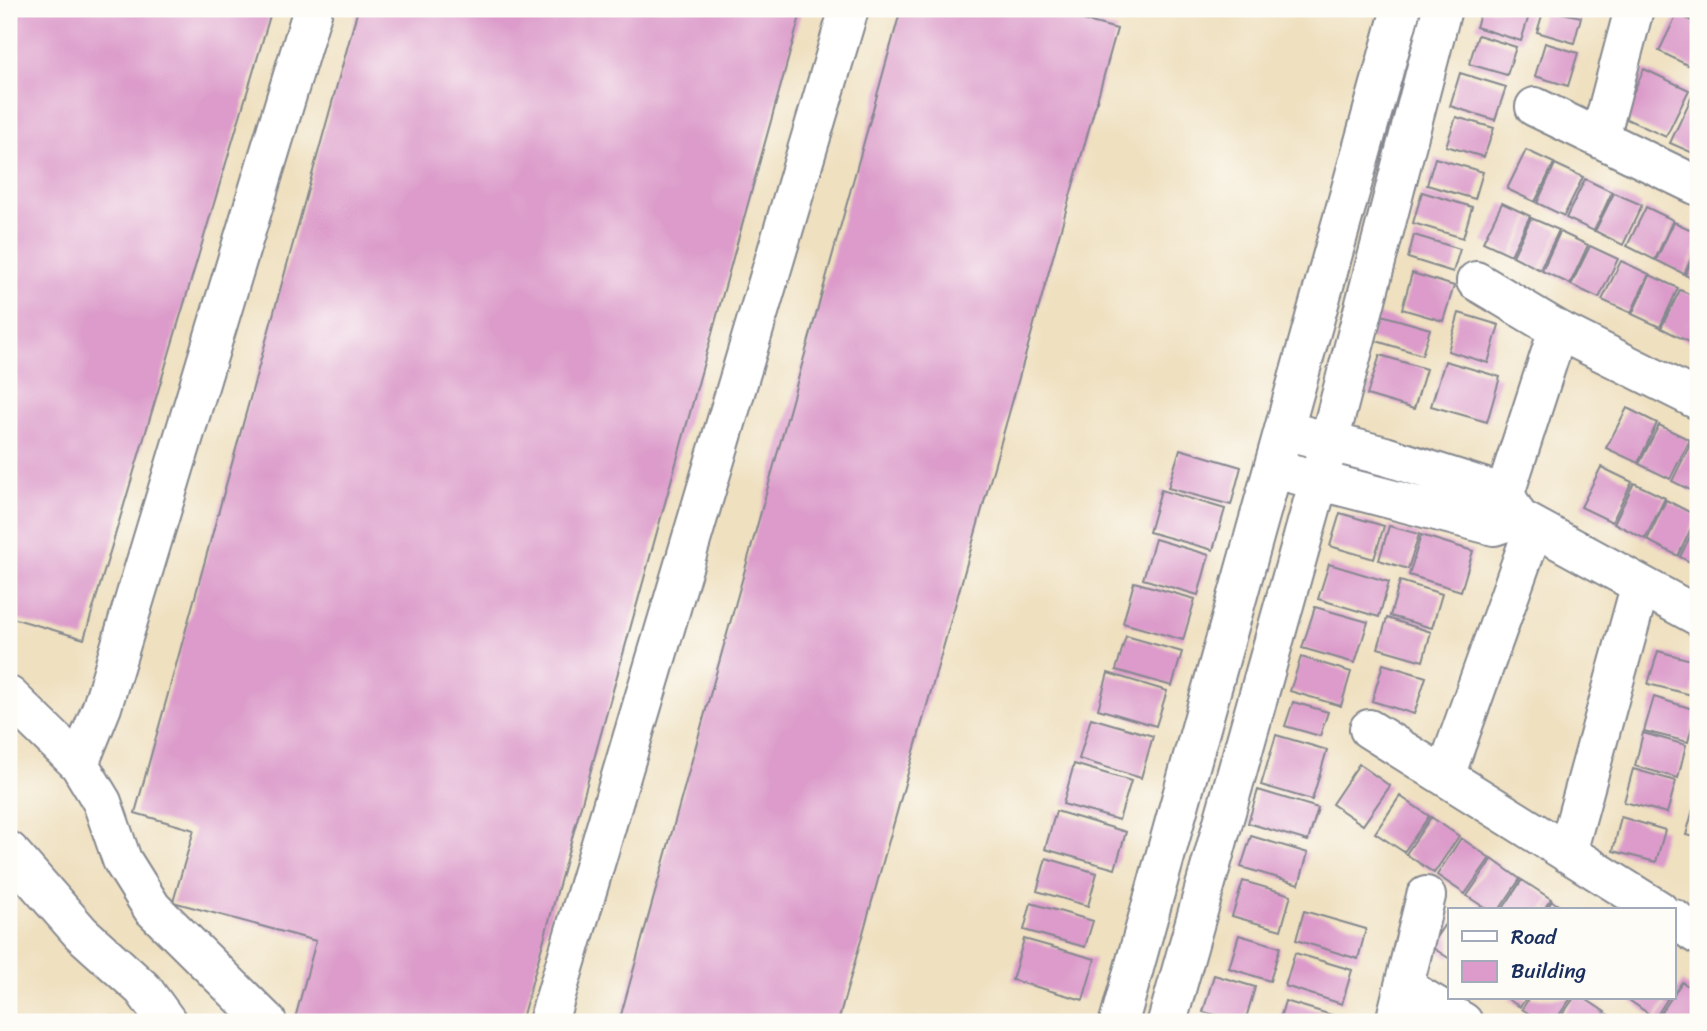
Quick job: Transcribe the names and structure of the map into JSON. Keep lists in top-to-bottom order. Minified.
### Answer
{"legend":["Road","Building"]}
